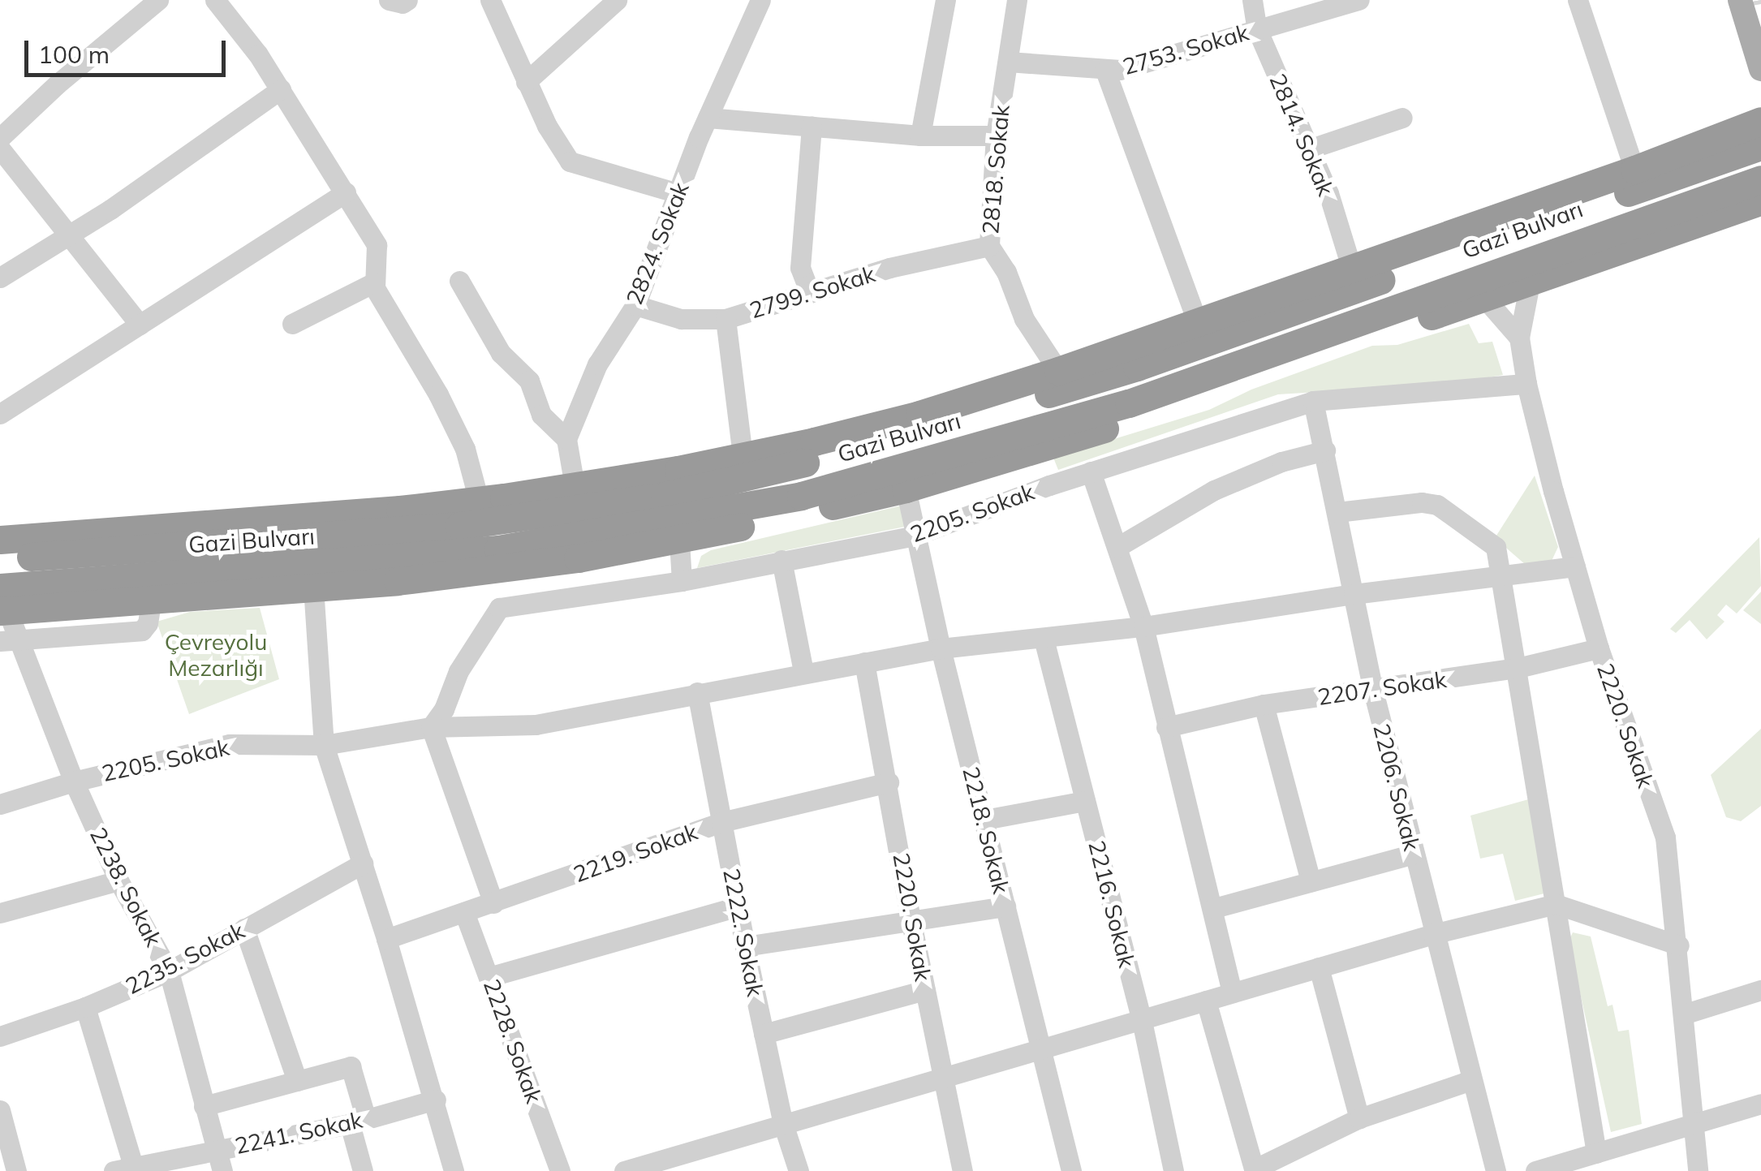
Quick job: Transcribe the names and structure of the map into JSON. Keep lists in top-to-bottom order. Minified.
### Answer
{"streets":{"highway":["Gazi Bulvarı"],"street":["2753. Sokak","2814. Sokak","2818. Sokak","2824. Sokak","2799. Sokak","2205. Sokak","2207. Sokak","2220. Sokak","2206. Sokak","2218. Sokak","2219. Sokak","2238. Sokak","2216. Sokak","2222. Sokak","2235. Sokak","2228. Sokak","2241. Sokak"]},"crossings":[["2753. Sokak","2814. Sokak"],["2753. Sokak","2818. Sokak"],["2818. Sokak","2799. Sokak"],["Gazi Bulvarı","2238. Sokak"],["2824. Sokak","2799. Sokak"],["2205. Sokak","2220. Sokak"],["2205. Sokak","2206. Sokak"],["2205. Sokak","2218. Sokak"],["2205. Sokak","2238. Sokak"],["2205. Sokak","2216. Sokak"],["2205. Sokak","2222. Sokak"],["2207. Sokak","2220. Sokak"],["2207. Sokak","2206. Sokak"],["2220. Sokak","2219. Sokak"],["2219. Sokak","2222. Sokak"],["2219. Sokak","2228. Sokak"],["2238. Sokak","2235. Sokak"],["2238. Sokak","2241. Sokak"]],"parks":["Çevreyolu Mezarlığı"],"scale_bar":"100 m"}
